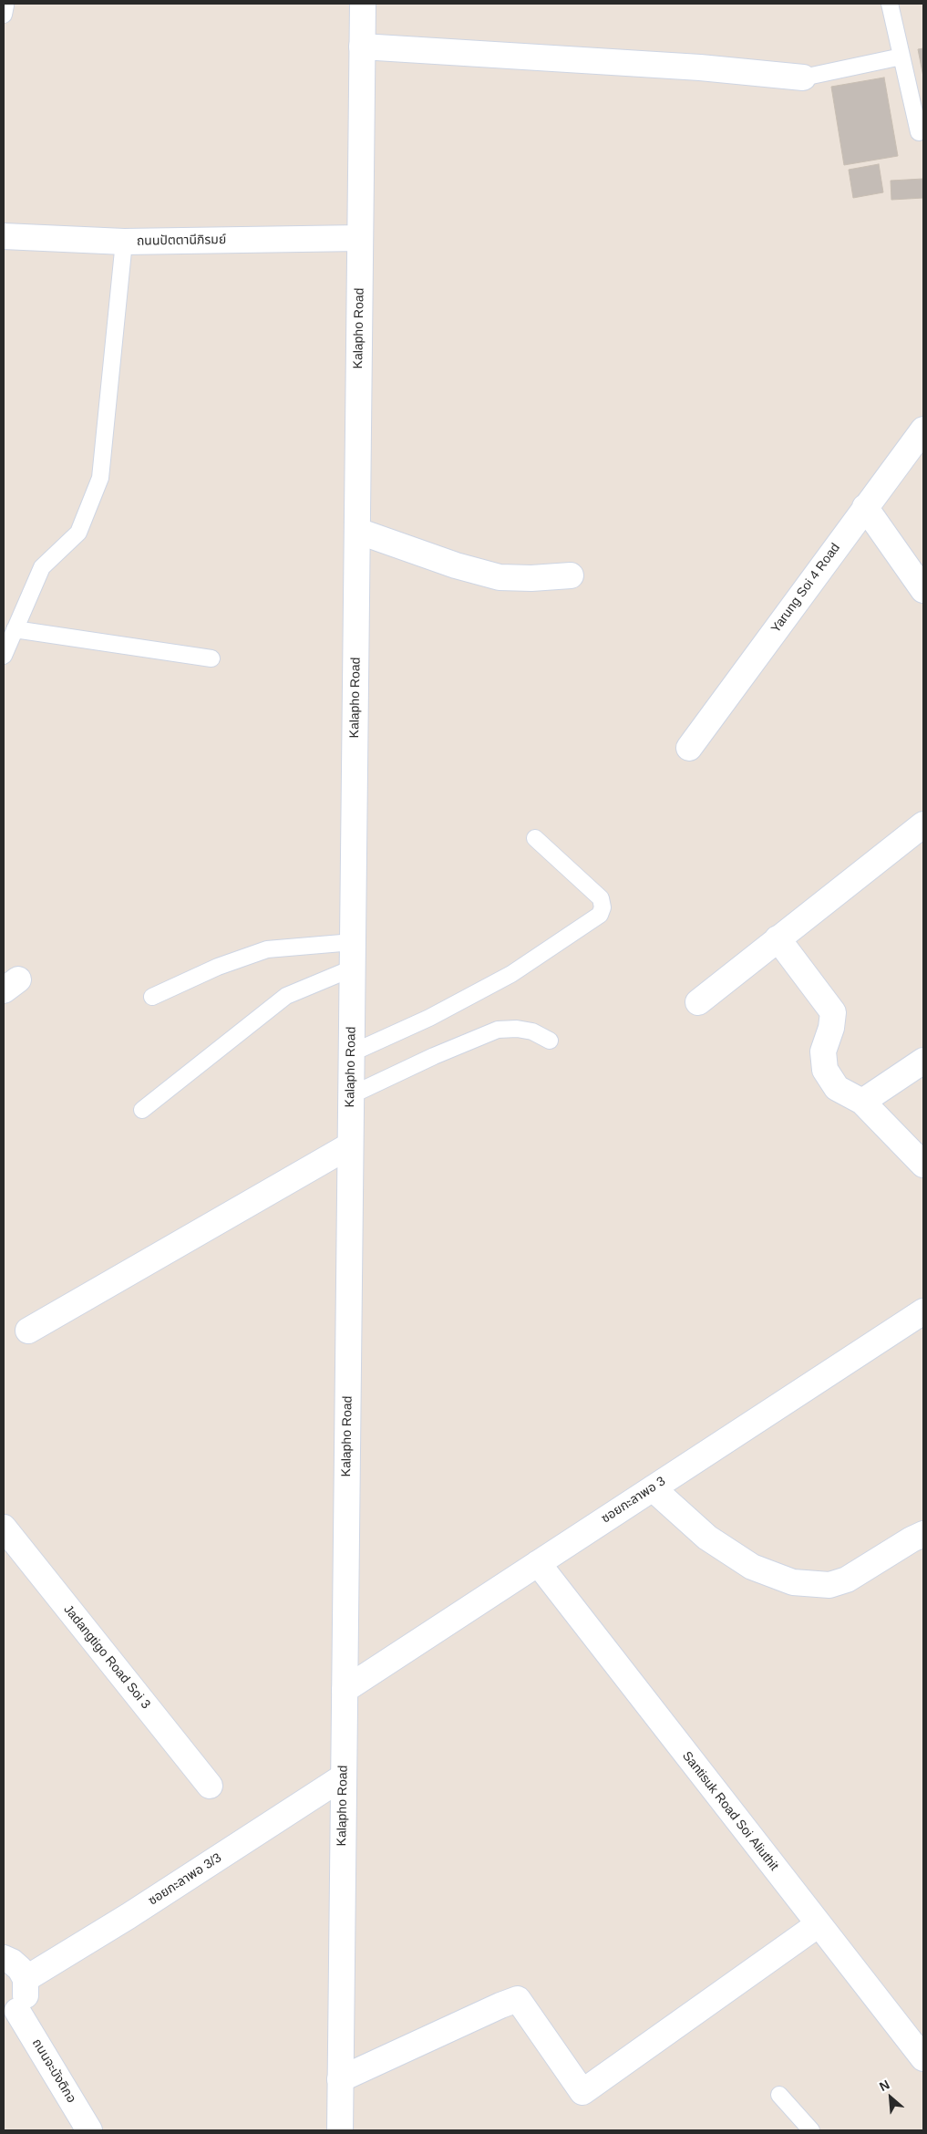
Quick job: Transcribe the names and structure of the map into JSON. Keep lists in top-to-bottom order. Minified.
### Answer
{"streets":{"street":["ถนนปัตตานีภิรมย์","Kalapho Road","Yarung Soi 4 Road","ซอยกะลาพอ 3","Jadangtigo Road Soi 3","Santisuk Road Soi Aliuthit","ซอยกะลาพอ 3/3","ถนนจะบังติกอ"]},"crossings":[["ถนนปัตตานีภิรมย์","Kalapho Road"],["Kalapho Road","ซอยกะลาพอ 3"],["Kalapho Road","ซอยกะลาพอ 3/3"],["ซอยกะลาพอ 3","Santisuk Road Soi Aliuthit"]],"north":"top left"}
